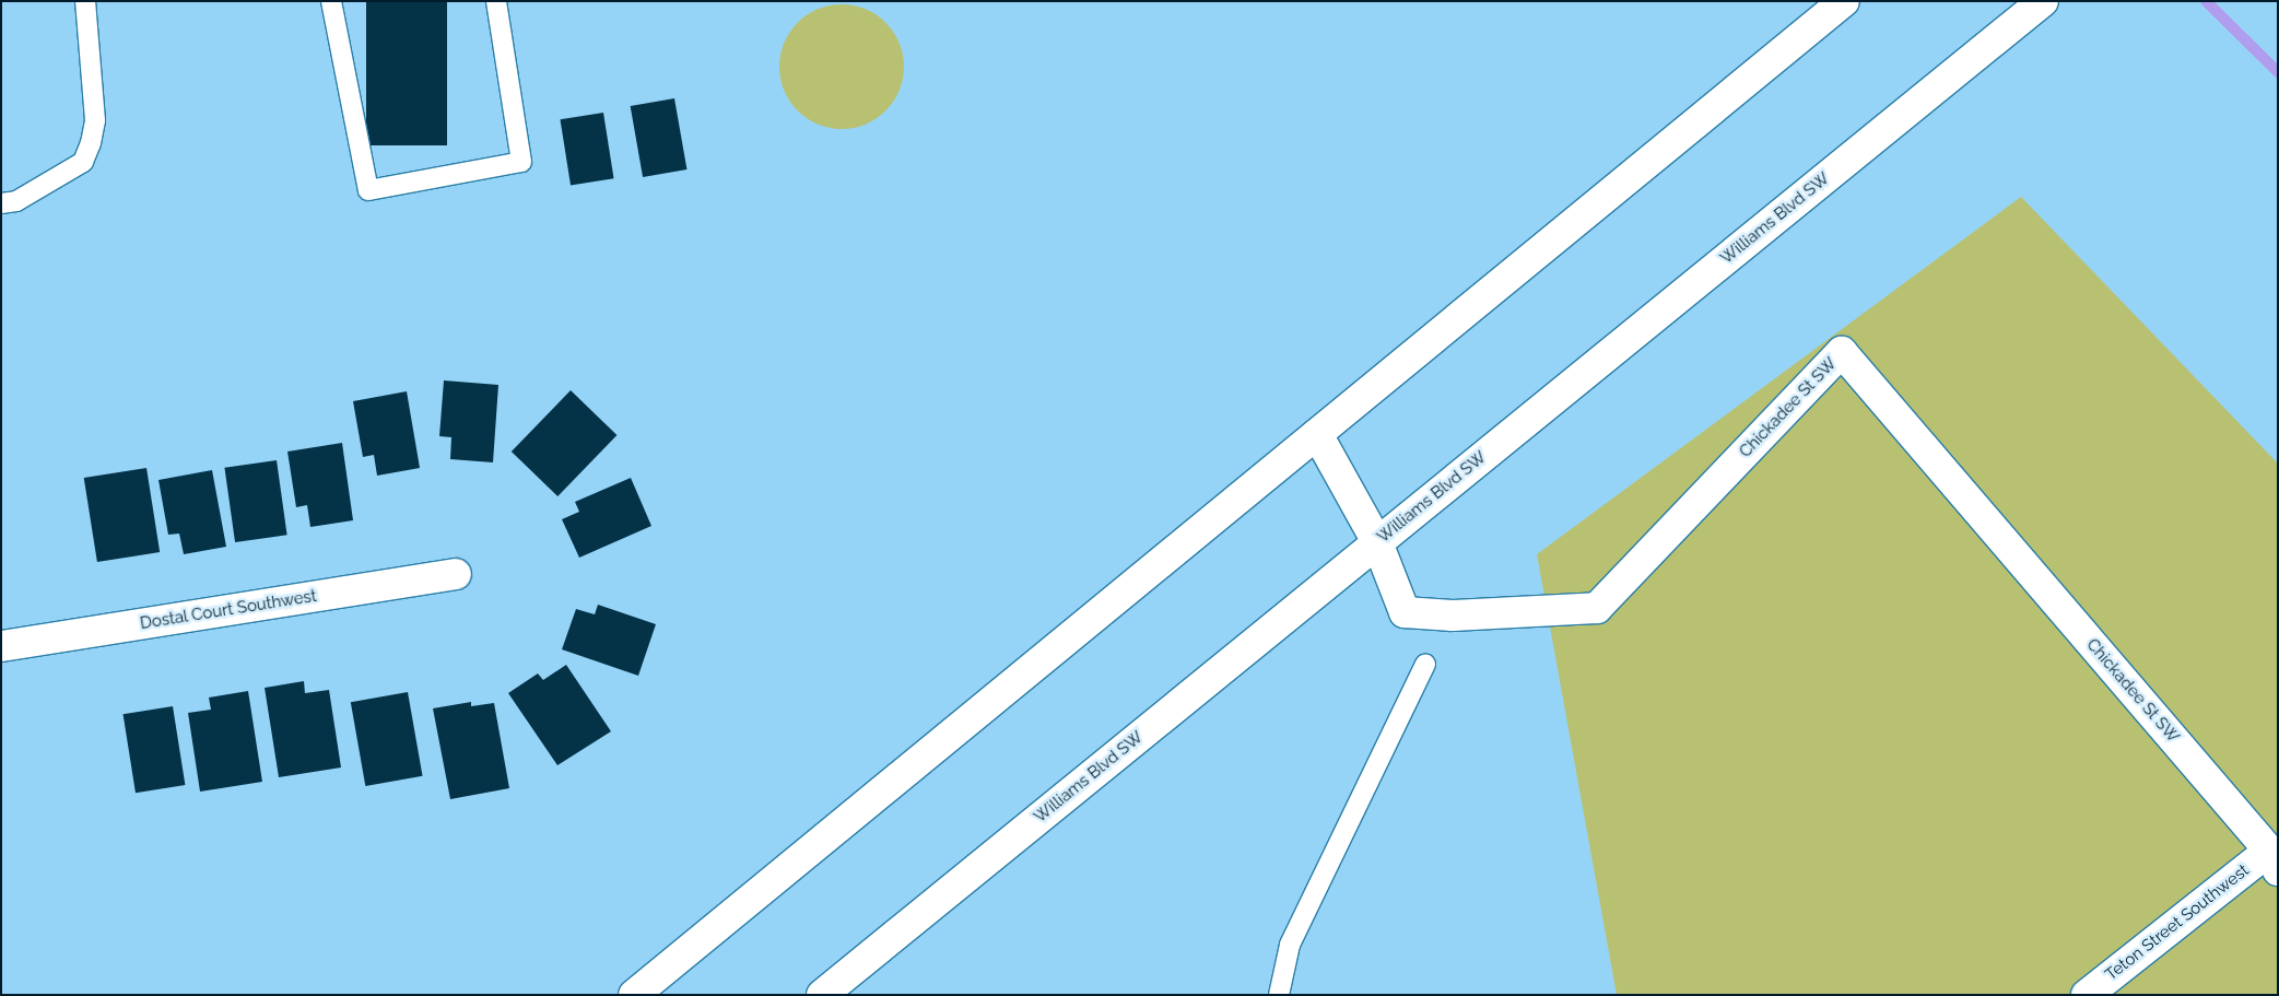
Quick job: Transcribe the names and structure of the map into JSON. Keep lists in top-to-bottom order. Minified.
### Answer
{"streets":{"main road":["Williams Blvd SW","Chickadee St SW","Dostal Court Southwest","Teton Street Southwest"]},"crossings":[["Williams Blvd SW","Chickadee St SW"],["Chickadee St SW","Teton Street Southwest"]]}
